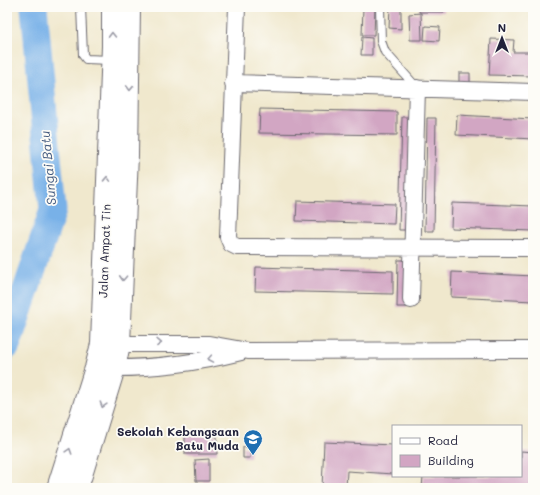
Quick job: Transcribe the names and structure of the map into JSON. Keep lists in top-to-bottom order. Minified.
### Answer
{"streets":{"street":["Jalan Ampat Tin"]},"water":["Sungai Batu"],"places":{"school or university":["Sekolah Kebangsaan Batu Muda"]},"legend":["Road","Building"],"north":"top"}
